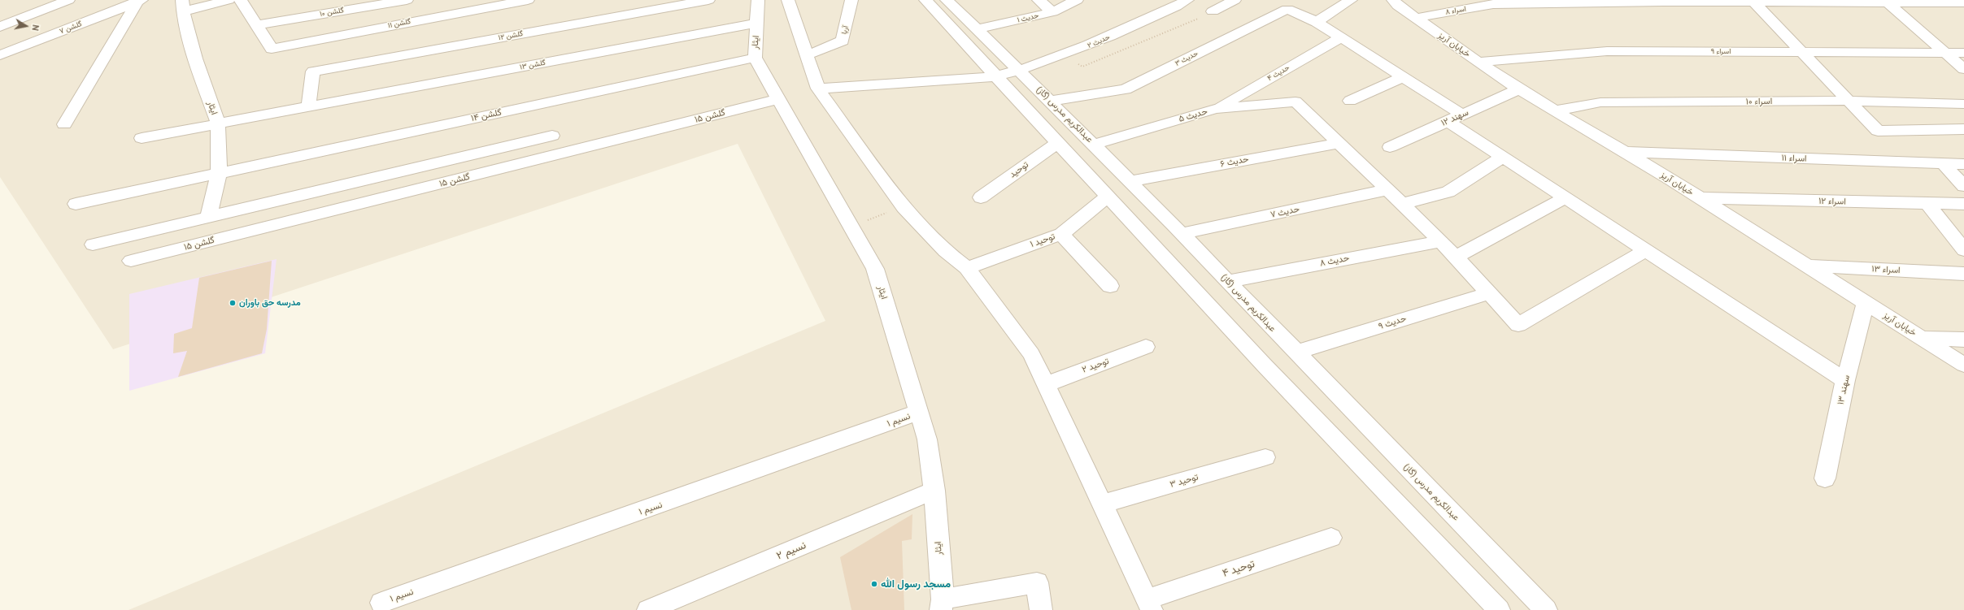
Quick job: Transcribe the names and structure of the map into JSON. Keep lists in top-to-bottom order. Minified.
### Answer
{"streets":{"street":["اسراء ۸","گلشن ۱۰","حدیث ۱","گلشن ۱۱","گلشن ۷","آریا","گلشن ۱۲","حدیث ۲","ایثار","خیابان آریز","اسراء ۹","حدیث ۳","گلشن ۱۳","حدیث ۴","اسراء ۱۰","عبدالکریم مدرس (گاز)","گلشن ۱۴","حدیث ۵","گلشن ۱۵","سهند ۱۲","اسراء ۱۱","حدیث ۶","توحید","اسراء ۱۲","حدیث ۷","توحید ۱","حدیث ۸","اسراء ۱۳","حدیث ۹","توحید ۲","سهند ۱۳","نسیم ۱","توحید ۳","نسیم ۲","توحید ۴"]},"crossings":[["اسراء ۸","خیابان آریز"],["گلشن ۱۰","گلشن ۱۱"],["حدیث ۱","عبدالکریم مدرس (گاز)"],["گلشن ۱۲","گلشن ۱۳"],["حدیث ۲","عبدالکریم مدرس (گاز)"],["ایثار","گلشن ۱۳"],["ایثار","گلشن ۱۴"],["ایثار","گلشن ۱۵"],["ایثار","نسیم ۱"],["ایثار","نسیم ۲"],["خیابان آریز","اسراء ۹"],["خیابان آریز","اسراء ۱۰"],["خیابان آریز","سهند ۱۲"],["خیابان آریز","اسراء ۱۱"],["خیابان آریز","اسراء ۱۲"],["خیابان آریز","اسراء ۱۳"],["خیابان آریز","سهند ۱۳"],["حدیث ۳","عبدالکریم مدرس (گاز)"],["حدیث ۴","حدیث ۵"],["عبدالکریم مدرس (گاز)","حدیث ۵"],["عبدالکریم مدرس (گاز)","حدیث ۶"],["عبدالکریم مدرس (گاز)","حدیث ۷"],["عبدالکریم مدرس (گاز)","حدیث ۸"],["عبدالکریم مدرس (گاز)","حدیث ۹"],["حدیث ۵","حدیث ۶"]],"places":["مدرسه حق باوران","مسجد رسول الله"],"north":"right"}
